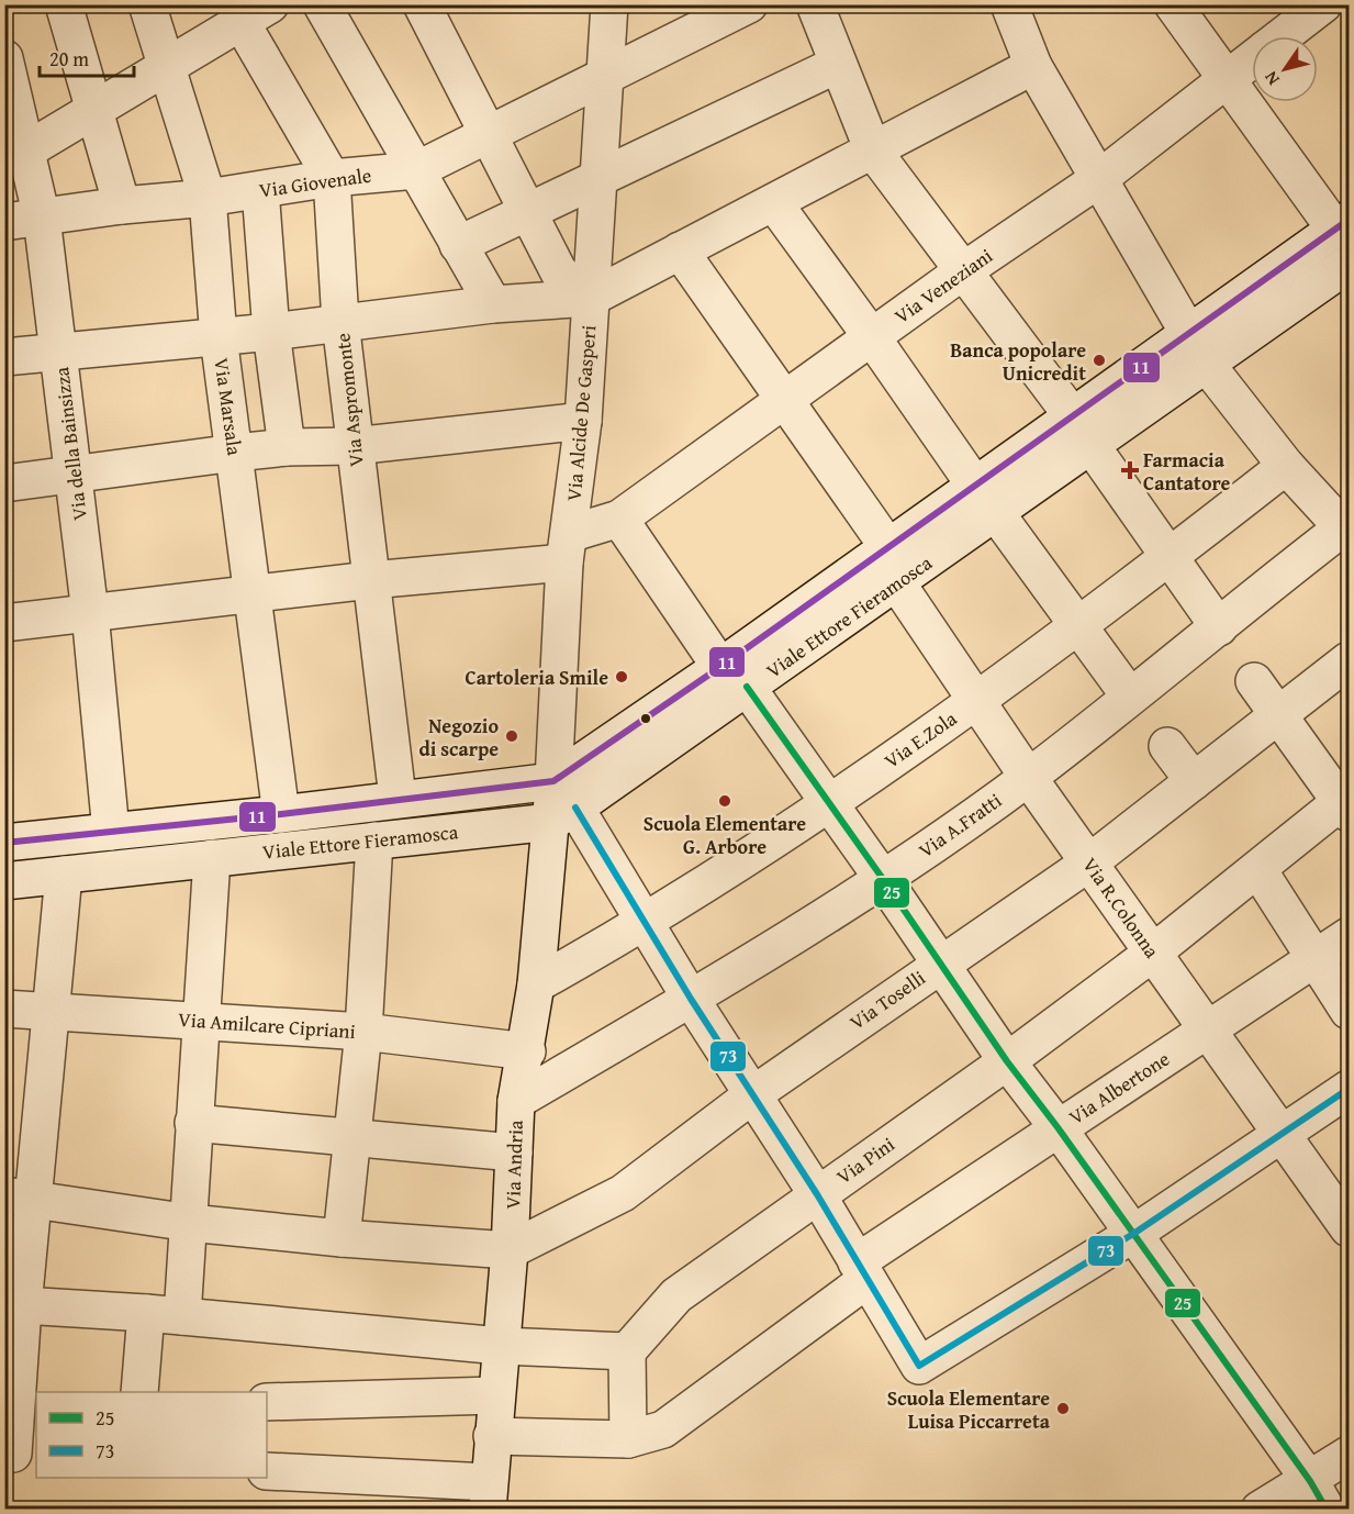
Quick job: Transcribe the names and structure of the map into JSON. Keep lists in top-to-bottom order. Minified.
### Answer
{"streets":{"street":["Via Giovenale","Via Veneziani","Via Aspromonte","Via Marsala","Via Alcide De Gasperi","Via della Bainsizza","Viale Ettore Fieramosca","Via E.Zola","Via A.Fratti","Via R.Colonna","Via Toselli","Via Amilcare Cipriani","Via Albertone","Via Pini","Via Andria"]},"crossings":[["Via Giovenale","Via Aspromonte"],["Via Giovenale","Via Marsala"],["Via Giovenale","Via Alcide De Gasperi"],["Via Giovenale","Via della Bainsizza"],["Via Veneziani","Via Aspromonte"],["Via Veneziani","Via Marsala"],["Via Veneziani","Via Alcide De Gasperi"],["Via Veneziani","Via della Bainsizza"],["Via Aspromonte","Viale Ettore Fieramosca"],["Via Marsala","Viale Ettore Fieramosca"],["Via Alcide De Gasperi","Viale Ettore Fieramosca"],["Via Alcide De Gasperi","Via Andria"],["Via della Bainsizza","Viale Ettore Fieramosca"],["Viale Ettore Fieramosca","Via R.Colonna"],["Viale Ettore Fieramosca","Via Andria"],["Via E.Zola","Via R.Colonna"],["Via E.Zola","Via Andria"],["Via A.Fratti","Via R.Colonna"],["Via A.Fratti","Via Andria"],["Via R.Colonna","Via Toselli"],["Via R.Colonna","Via Albertone"],["Via R.Colonna","Via Pini"],["Via Toselli","Via Andria"],["Via Amilcare Cipriani","Via Andria"],["Via Albertone","Via Andria"]],"places":{"other":["Banca popolare Unicredit","Cartoleria Smile","Negozio di scarpe","Scuola Elementare G. Arbore","Scuola Elementare Luisa Piccarreta"],"health":["Farmacia Cantatore"]},"lines":["transit line 11","transit line 25","transit line 73"],"legend":["25","73"],"scale_bar":"20 m","north":"bottom left"}
